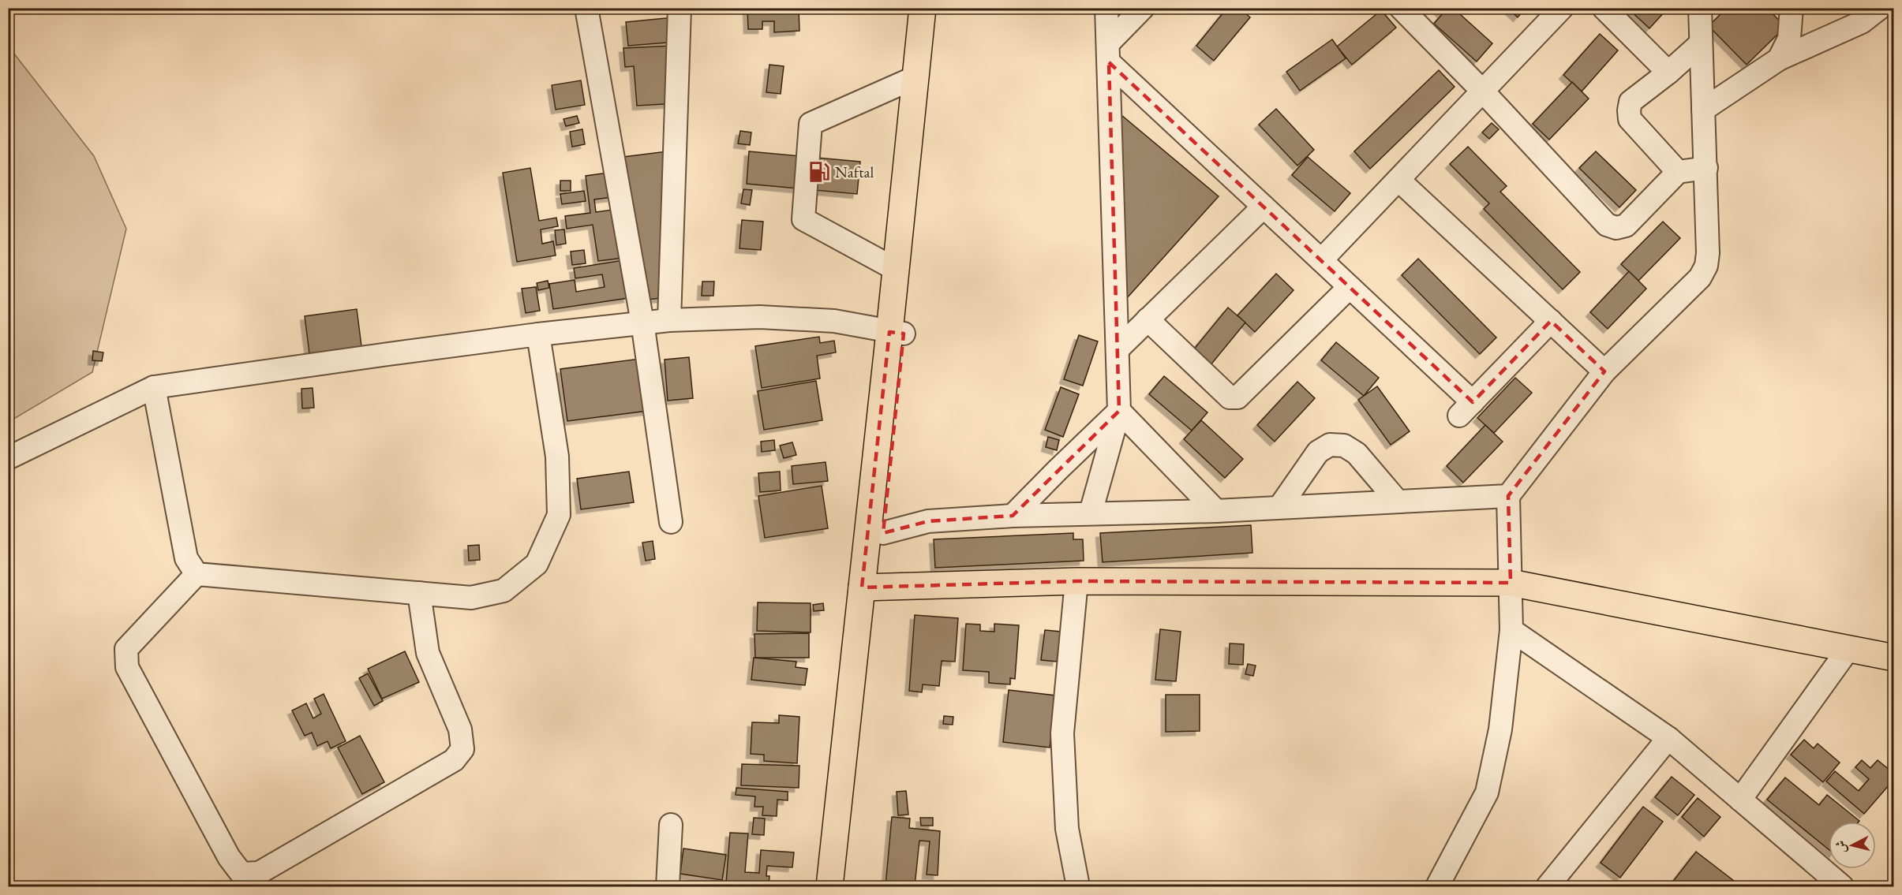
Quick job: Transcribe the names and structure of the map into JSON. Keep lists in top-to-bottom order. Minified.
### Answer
{"places":{"fuel station":["Naftal"]},"north":"left"}
